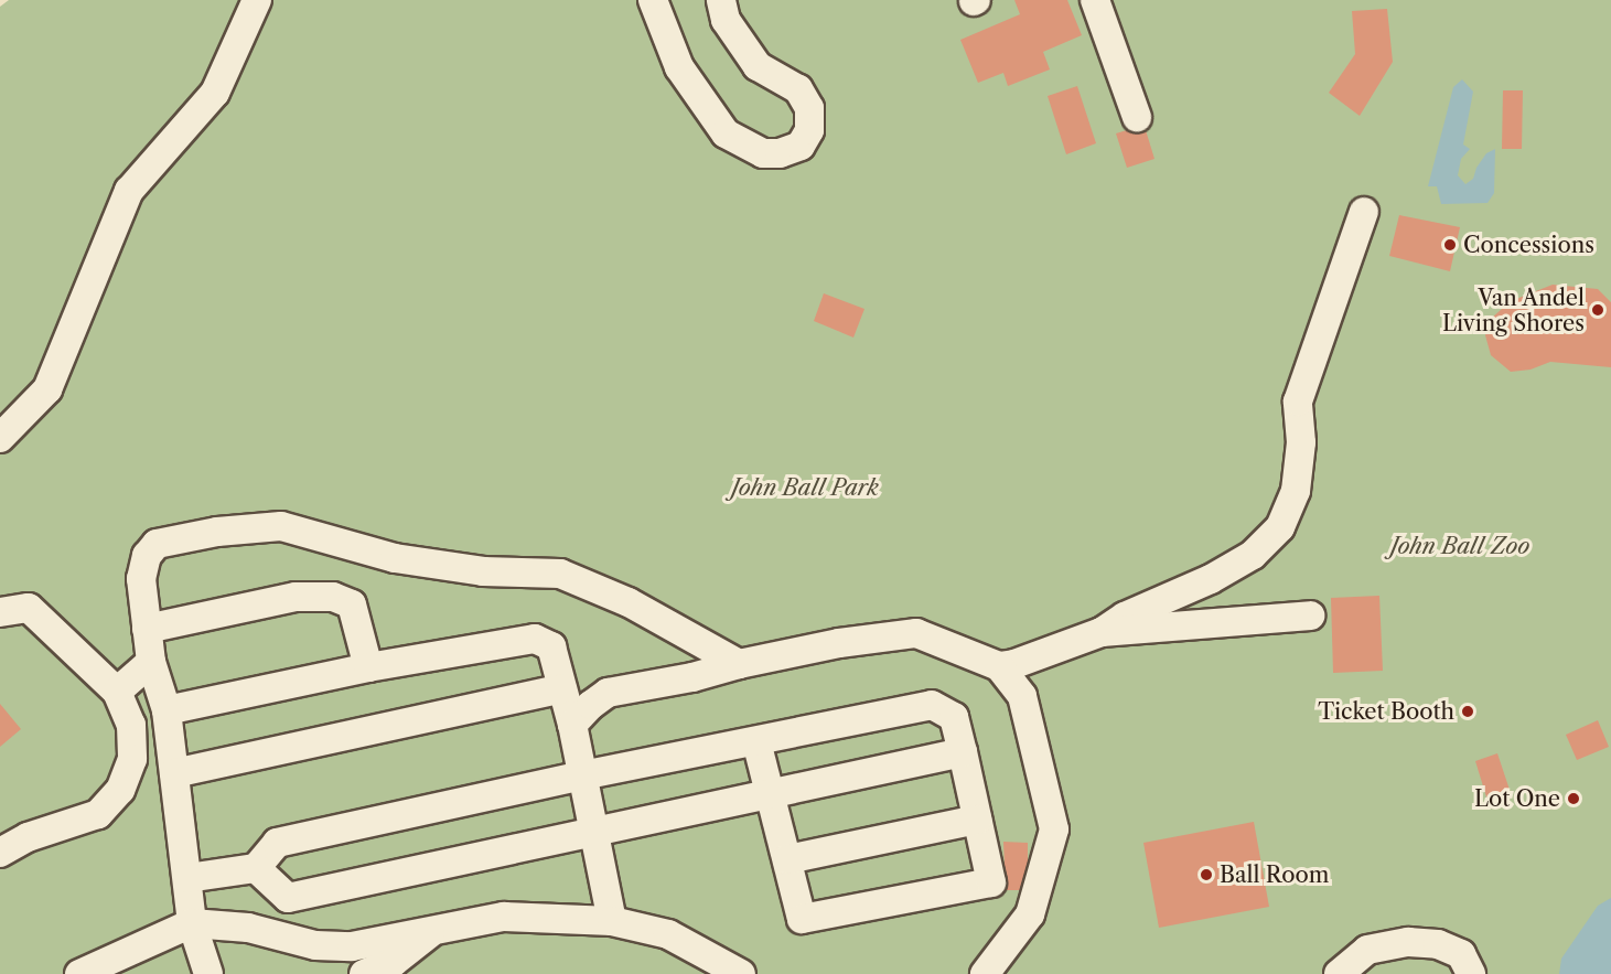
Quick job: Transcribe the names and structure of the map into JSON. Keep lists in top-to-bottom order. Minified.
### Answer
{"parks":["John Ball Park","John Ball Zoo"],"places":["Concessions","Van Andel Living Shores","Ticket Booth","Lot One","Ball Room"]}
